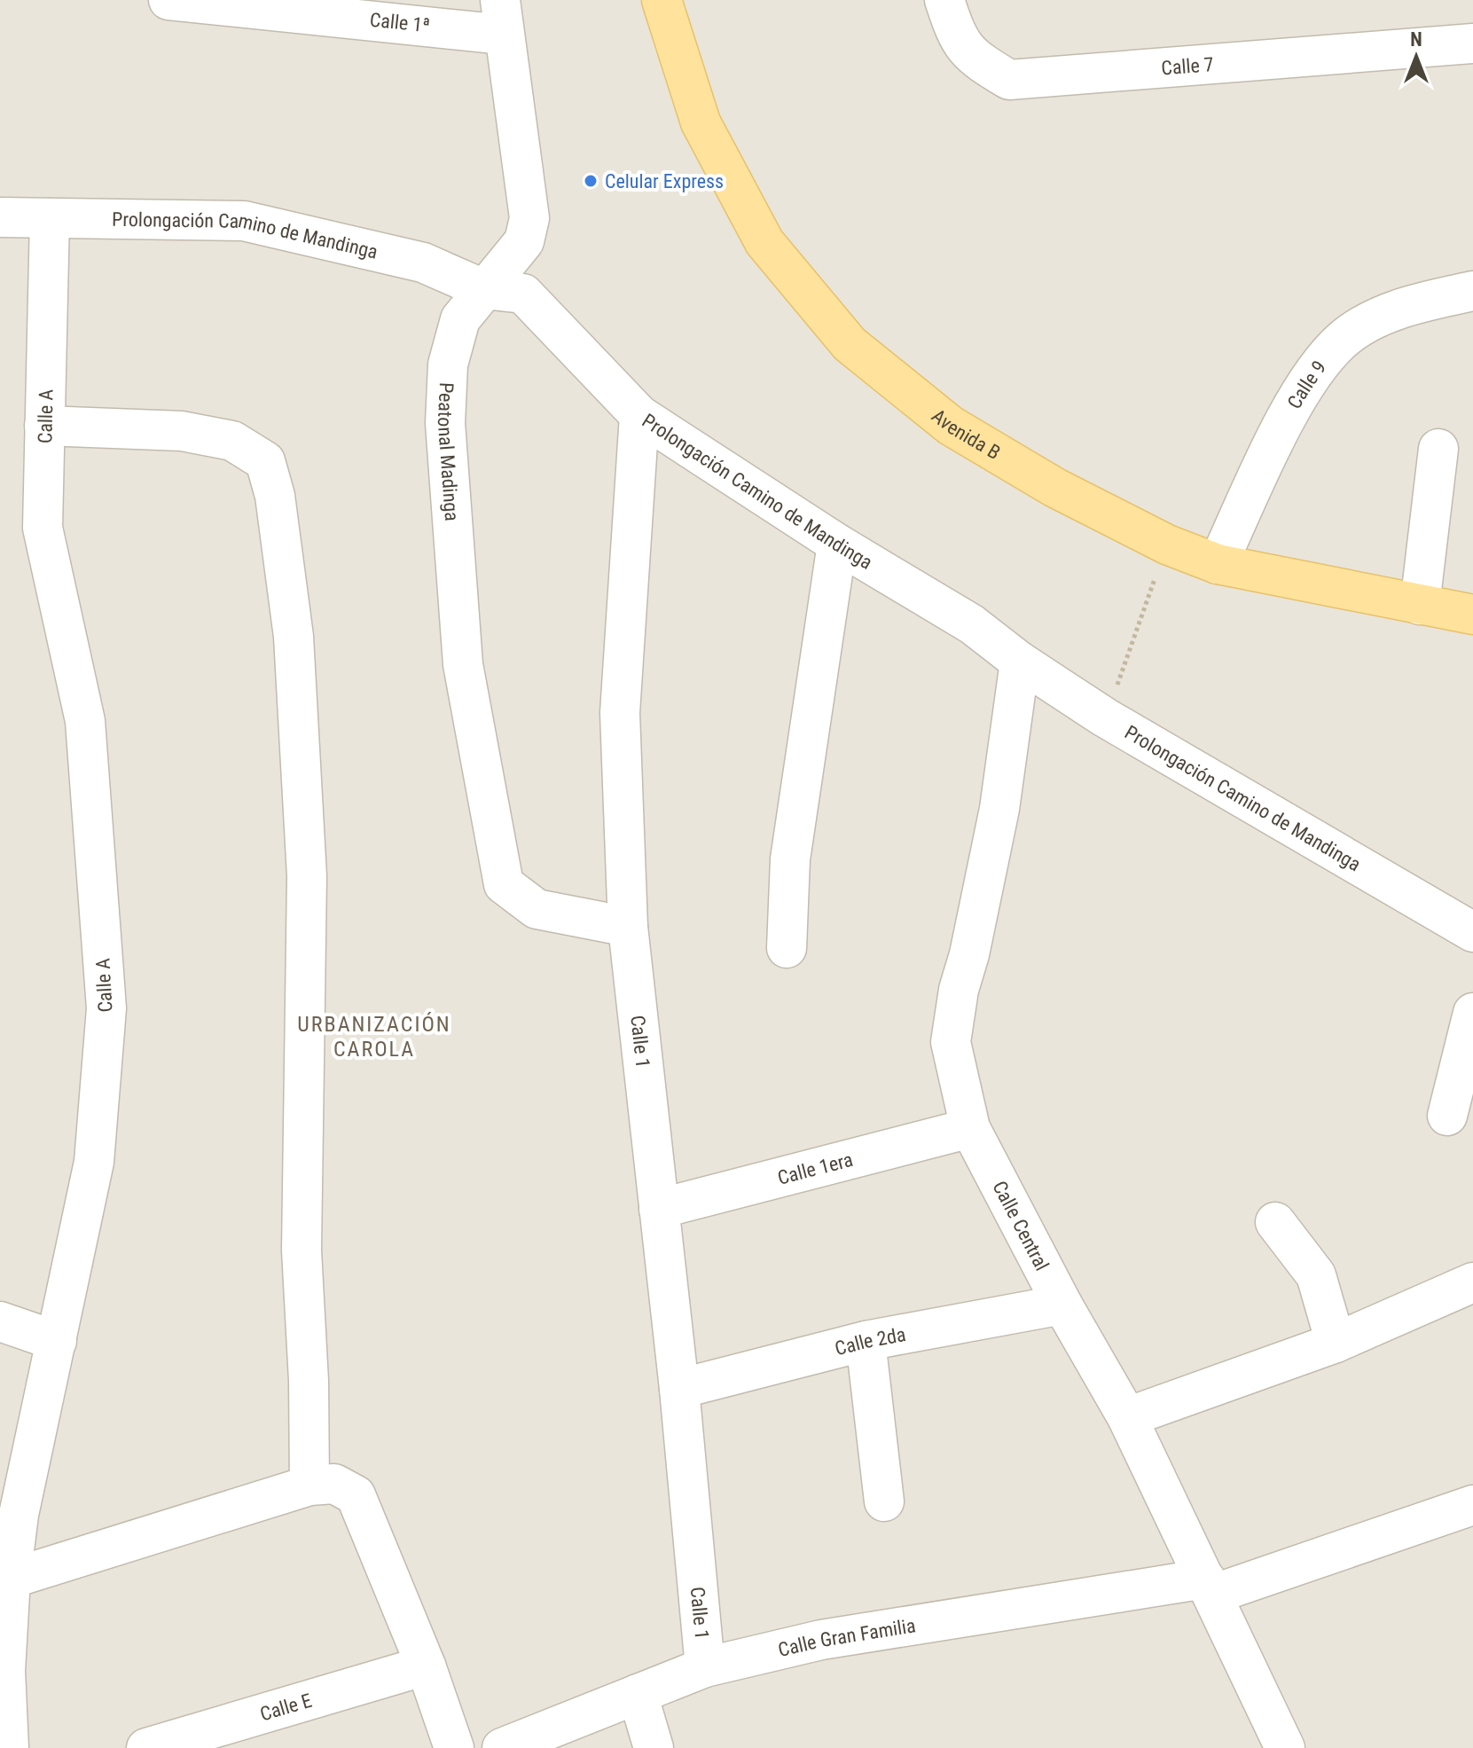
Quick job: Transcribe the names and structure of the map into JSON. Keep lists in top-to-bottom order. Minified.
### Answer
{"streets":{"main road":["Avenida B"],"street":["Calle 1ª","Calle 7","Prolongación Camino de Mandinga","Calle 9","Calle A","Peatonal Madinga","Calle 1","Calle 1era","Calle Central","Calle 2da","Calle Gran Familia","Calle E"]},"crossings":[["Calle 1ª","Peatonal Madinga"],["Prolongación Camino de Mandinga","Calle A"],["Prolongación Camino de Mandinga","Peatonal Madinga"],["Prolongación Camino de Mandinga","Calle 1"],["Prolongación Camino de Mandinga","Calle Central"],["Calle 9","Avenida B"],["Peatonal Madinga","Calle 1"],["Calle 1","Calle 1era"],["Calle 1","Calle 2da"],["Calle 1","Calle Gran Familia"],["Calle 1era","Calle Central"],["Calle Central","Calle 2da"],["Calle Central","Calle Gran Familia"]],"districts":["URBANIZACIÓN CAROLA"],"places":["Celular Express"],"north":"top"}
